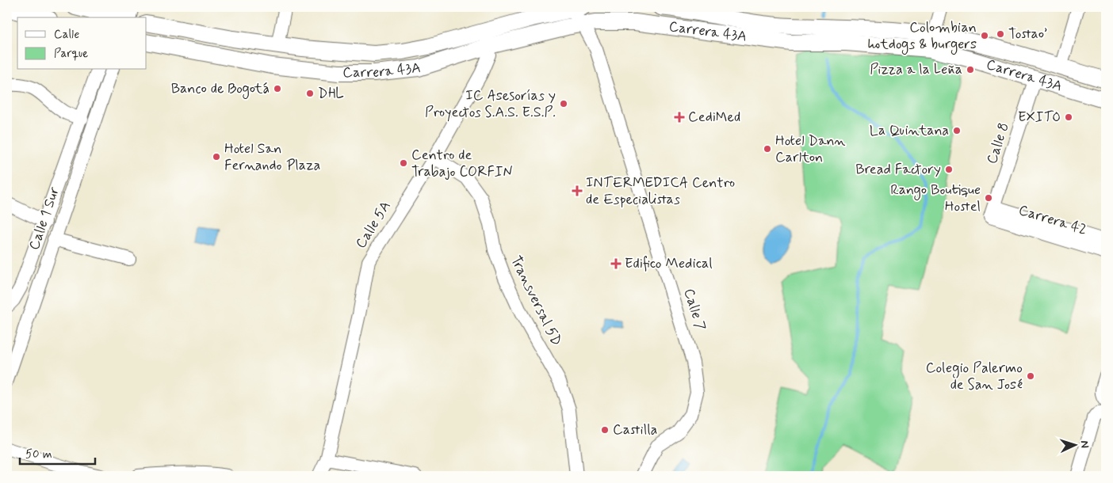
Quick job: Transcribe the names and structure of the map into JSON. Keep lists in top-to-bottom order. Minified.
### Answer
{"streets":{"main road":["Carrera 43A"],"street":["Calle 8","Calle 1 Sur","Carrera 42","Calle 5A","Transversal 5D","Calle 7"]},"crossings":[["Carrera 43A","Calle 8"],["Carrera 43A","Calle 5A"],["Carrera 43A","Calle 7"],["Calle 8","Carrera 42"],["Calle 5A","Transversal 5D"]],"places":{"other":["Tostao’","Colombian hotdogs & burgers","Pizza a la Leña","Banco de Bogotá","DHL","IC Asesorías y Proyectos S.A.S. E.S.P.","EXITO","La Quintana","Hotel Dann Carlton","Hotel San Fernando Plaza","Centro de Trabajo CORFIN","Bread Factory","Rango Boutique Hostel","Colegio Palermo de San José","Castilla"],"health":["CediMed","INTERMEDICA Centro de Especialistas","Edifico Medical"]},"legend":["Calle","Parque"],"scale_bar":"50 m","north":"right"}
